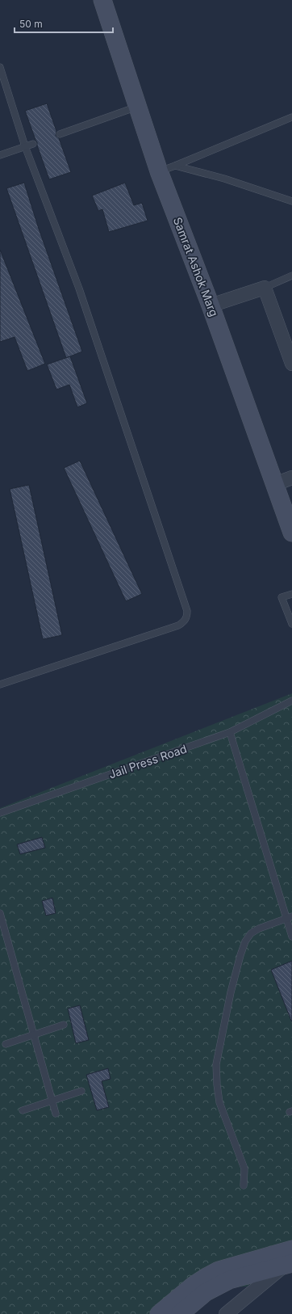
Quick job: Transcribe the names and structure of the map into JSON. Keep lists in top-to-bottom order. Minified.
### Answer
{"streets":{"street":["Samrat Ashok Marg"],"lane":["Jail Press Road"]},"scale_bar":"50 m"}
